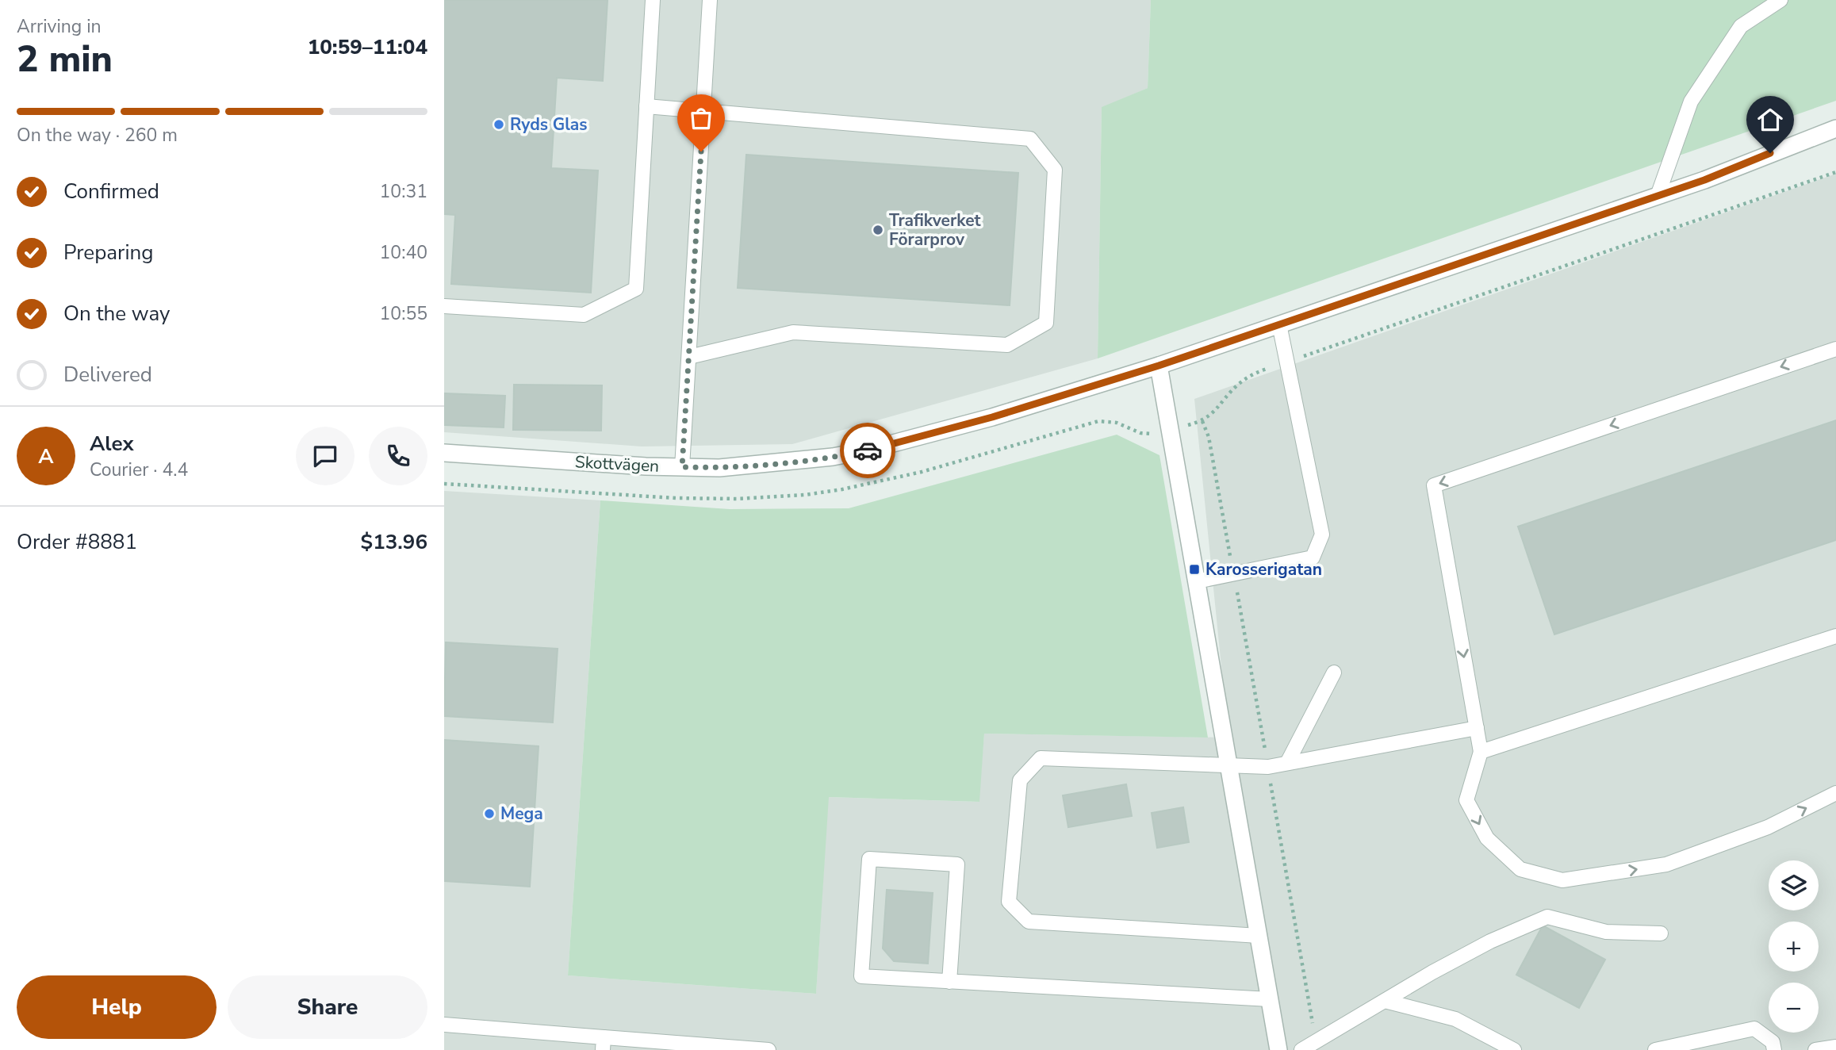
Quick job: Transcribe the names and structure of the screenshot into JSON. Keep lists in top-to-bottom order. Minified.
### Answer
{"streets":{"street":["Skottvägen"]},"places":{"other":["Ryds Glas","Trafikverket Förarprov","Mega"],"transit":["Karosserigatan"]},"page":{"heading":["2 min","Arriving in","10:59–11:04"],"panel":["Alex","Courier · 4.4","Order #8881","$13.96"],"bar":"On the way · 260 m","list":[["Confirmed","10:31"],["Preparing","10:40"],["On the way","10:55"],"Delivered"],"round":"A","map_buttons":["+","−"],"buttons":["Help","Share"]}}
